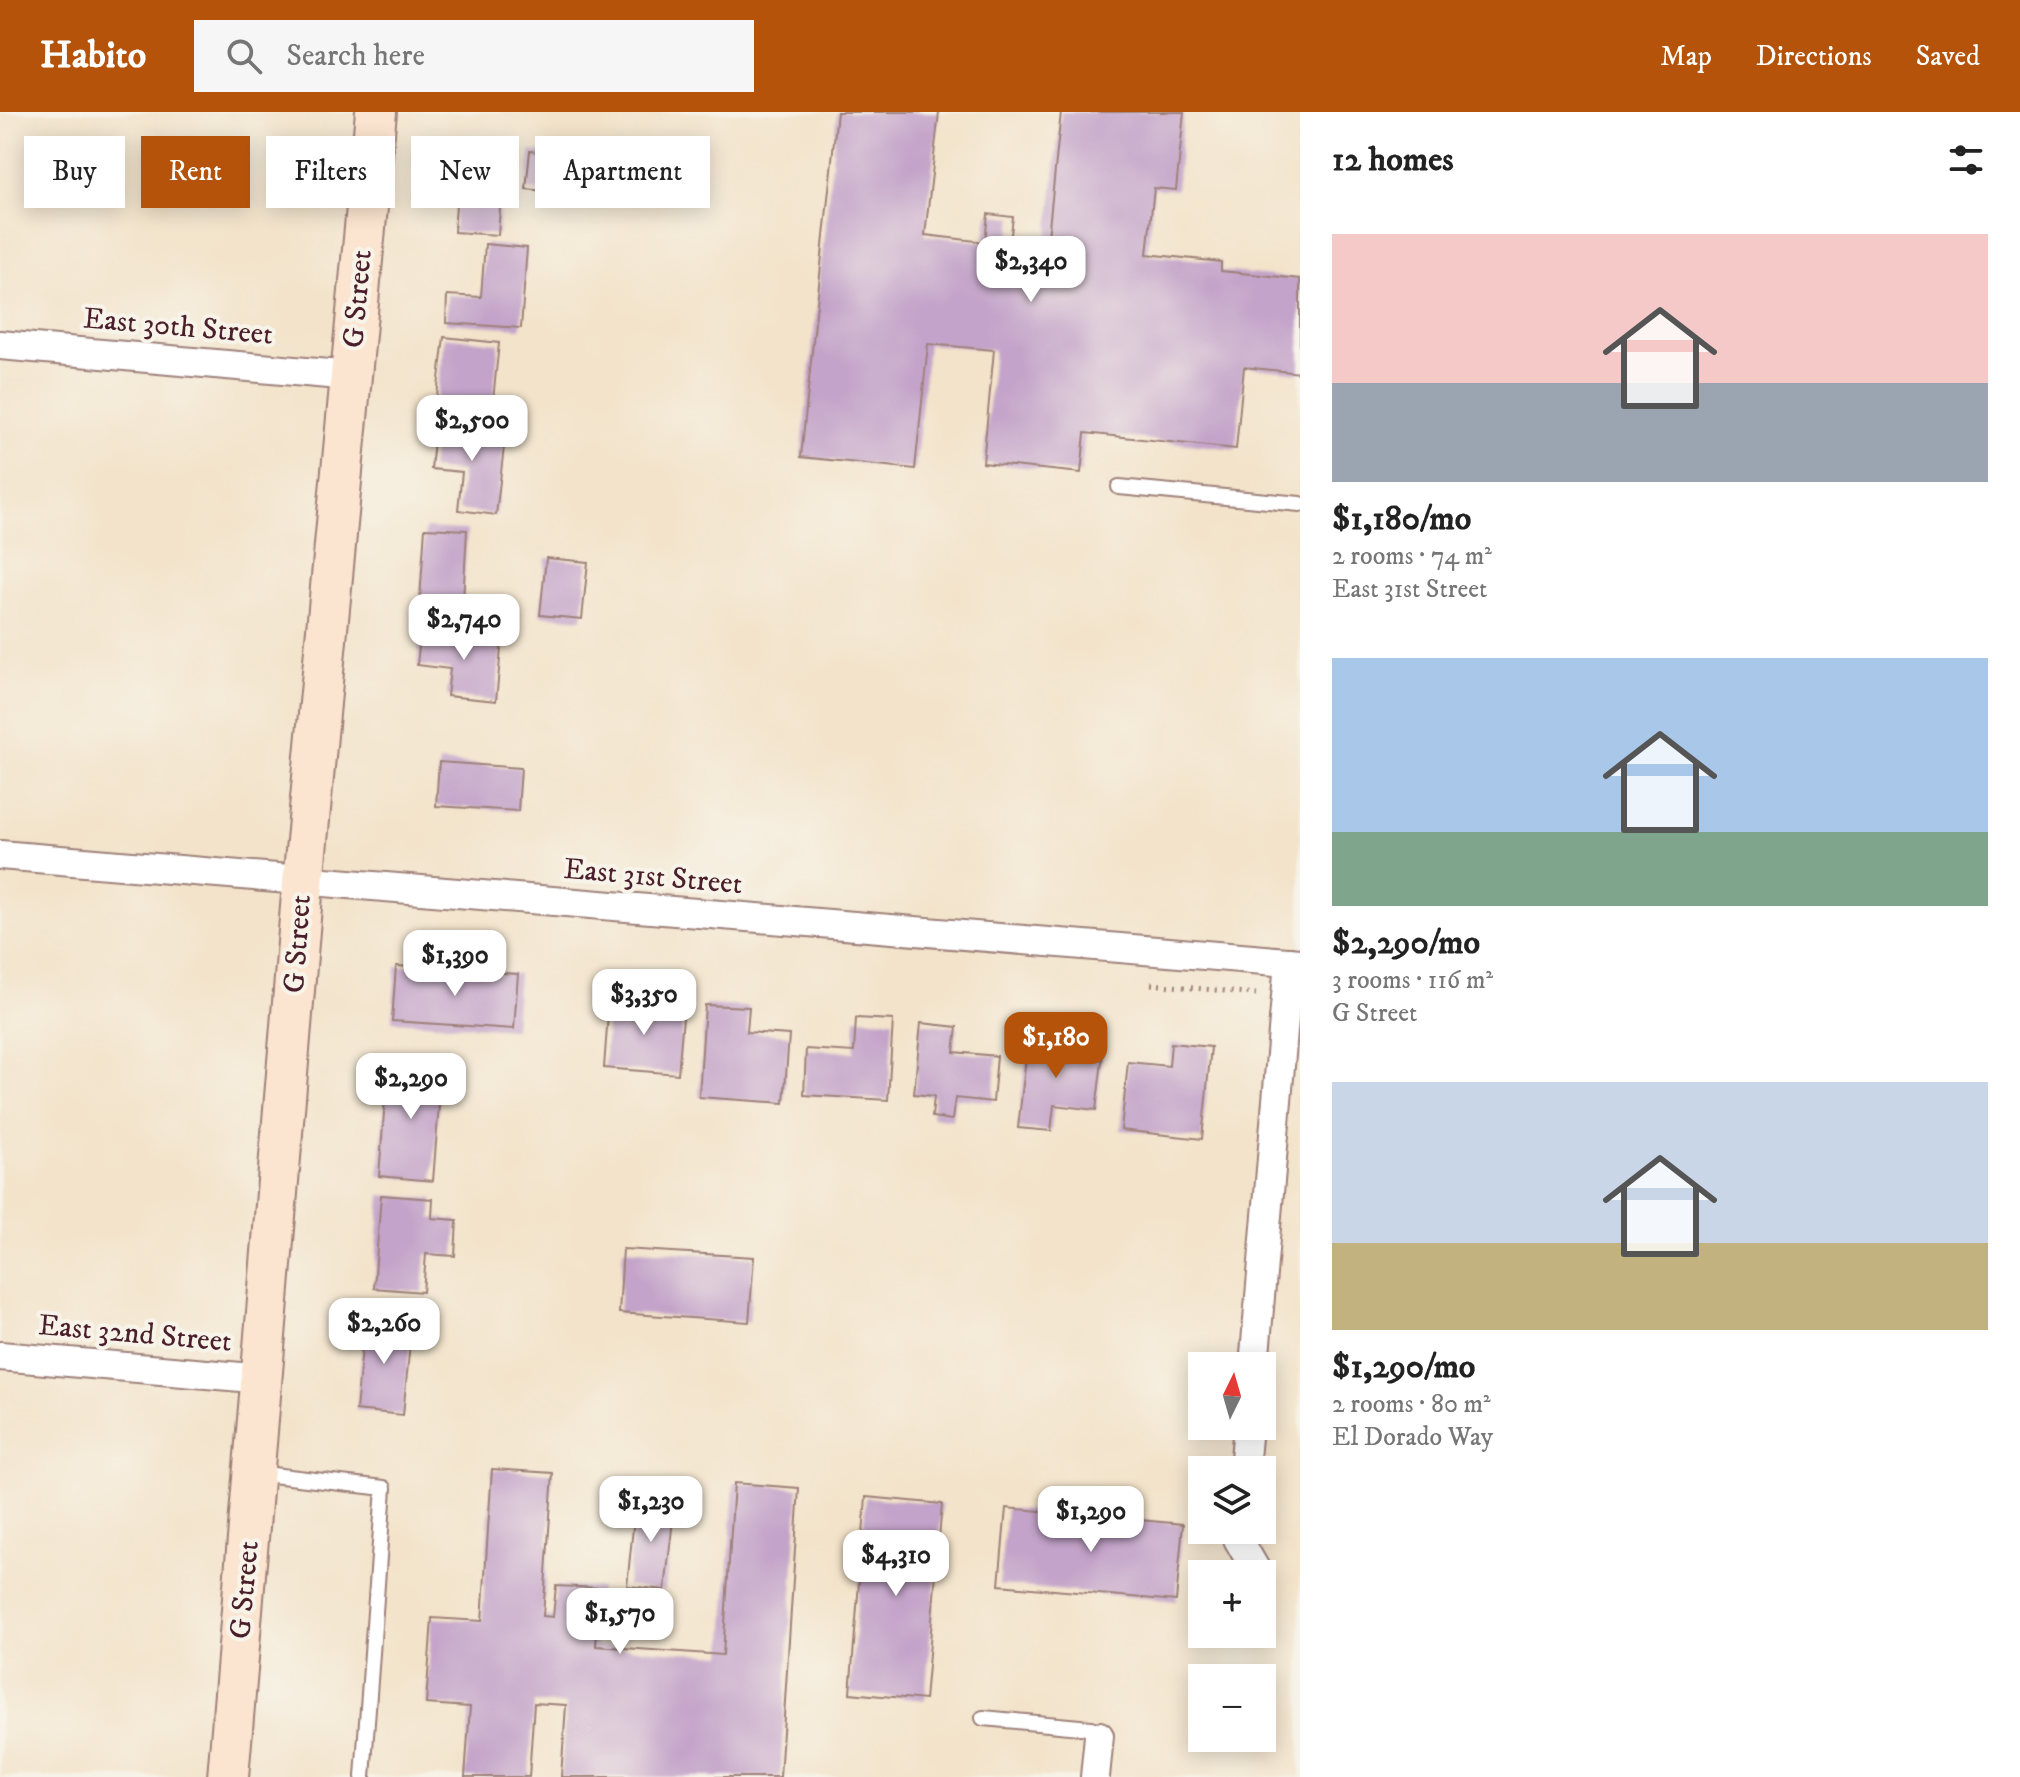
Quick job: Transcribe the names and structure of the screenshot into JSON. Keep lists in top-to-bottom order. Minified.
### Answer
{"streets":{"main road":["G Street"],"street":["East 30th Street","East 31st Street","East 32nd Street"]},"crossings":[["G Street","East 30th Street"],["G Street","East 31st Street"],["G Street","East 32nd Street"]],"north":"top","page":{"header":"Habito","search":"Search here","nav":["Map","Directions","Saved"],"heading":"12 homes","chip":["Buy","Rent","Filters","New","Apartment"],"list":[{"name":"$1,180/mo","note":"2 rooms · 74 m² · East 31st Street"},{"name":"$2,290/mo","note":"3 rooms · 116 m² · G Street"},{"name":"$1,290/mo","note":"2 rooms · 80 m² · El Dorado Way"}],"price":["$2,340","$2,500","$2,740","$1,390","$3,350","$1,180","$2,290","$2,260","$1,230","$1,290","$4,310","$1,570"],"map_buttons":["+","−"]}}
